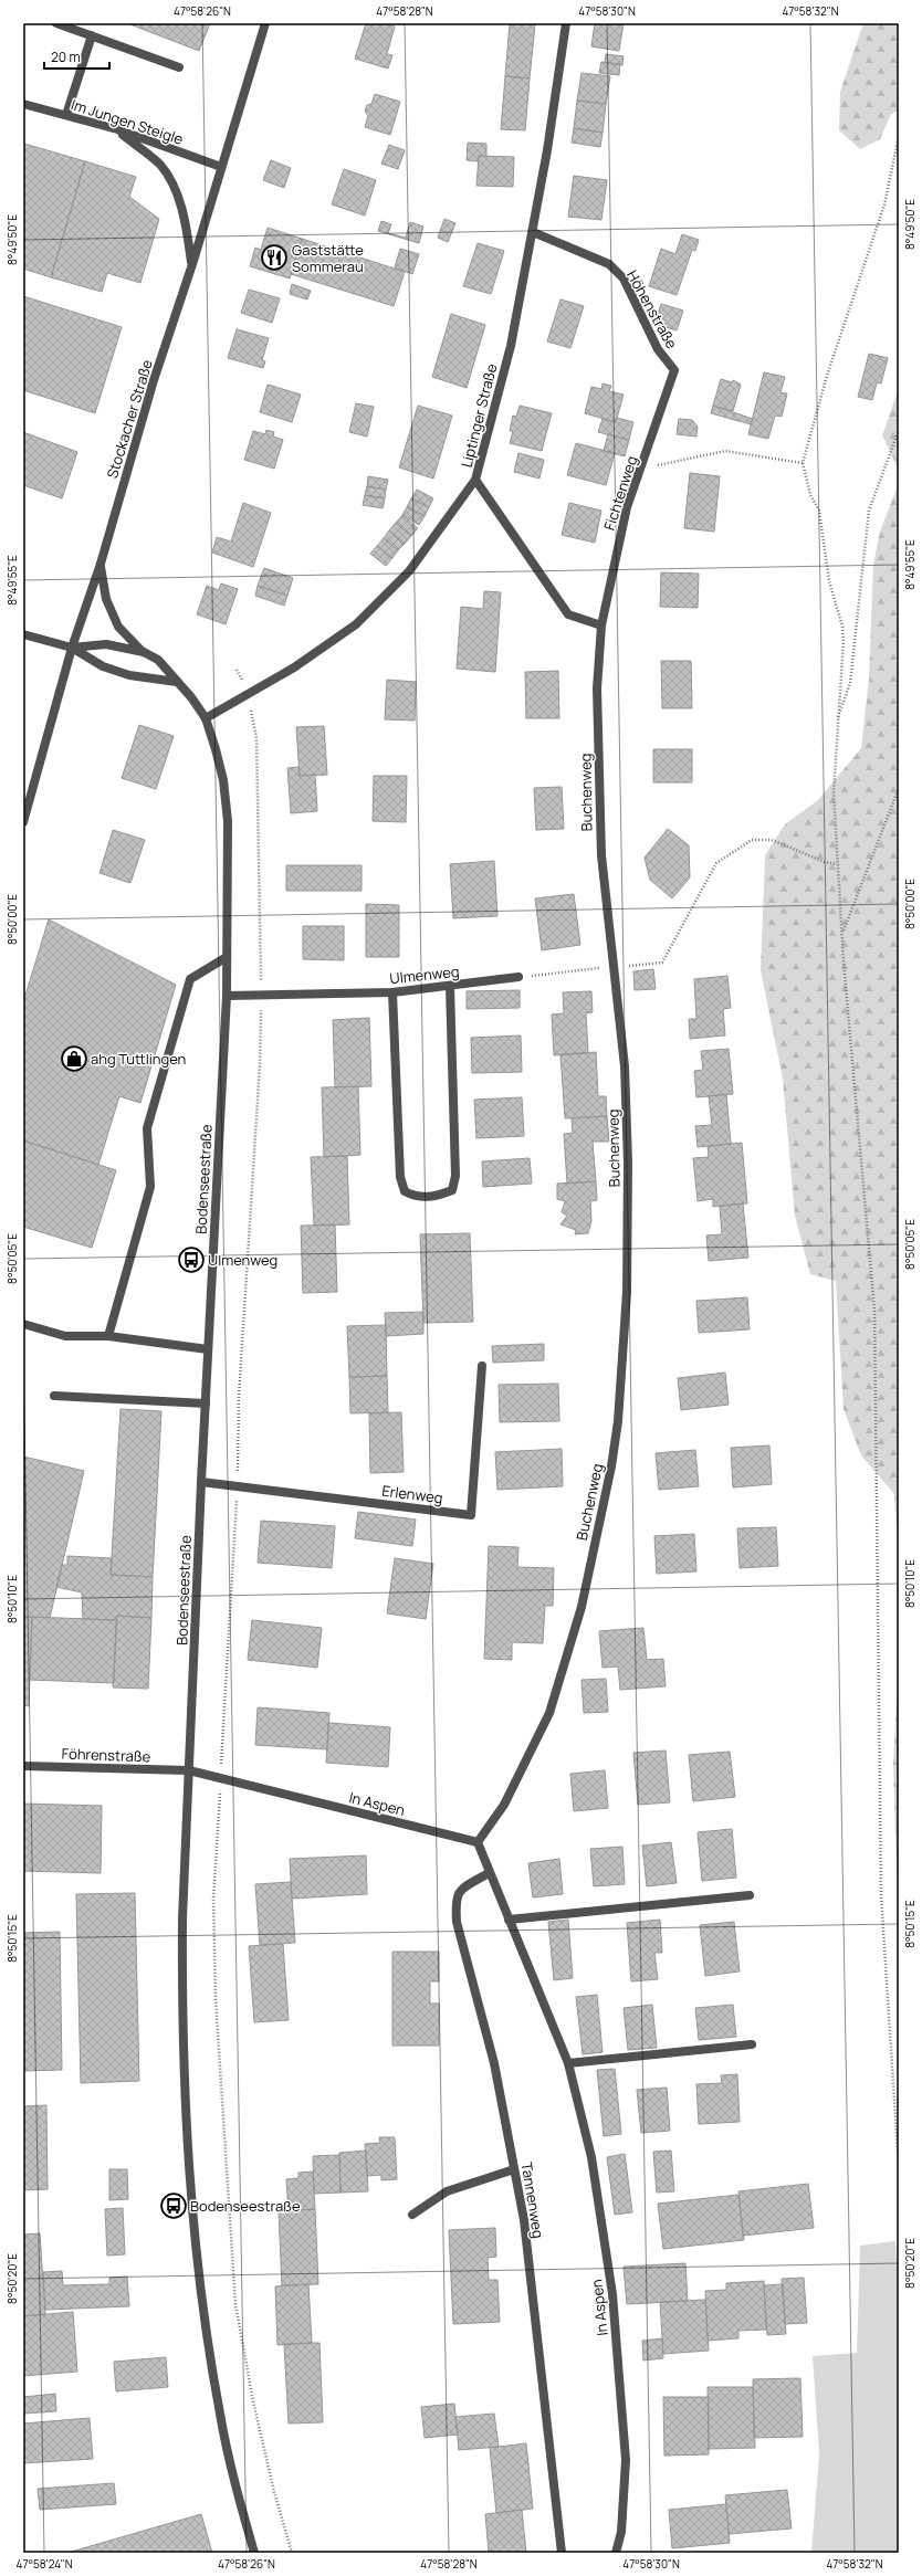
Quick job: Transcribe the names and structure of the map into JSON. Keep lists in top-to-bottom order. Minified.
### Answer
{"streets":{"street":["Im Jungen Steigle","Höhenstraße","Liptinger Straße","Stockacher Straße","Fichtenweg","Buchenweg","Ulmenweg","Bodenseestraße","Erlenweg","Föhrenstraße","In Aspen","Tannenweg"]},"crossings":[["Im Jungen Steigle","Stockacher Straße"],["Höhenstraße","Liptinger Straße"],["Höhenstraße","Fichtenweg"],["Liptinger Straße","Bodenseestraße"],["Fichtenweg","Buchenweg"],["Buchenweg","In Aspen"],["Ulmenweg","Bodenseestraße"],["Bodenseestraße","Erlenweg"],["Bodenseestraße","Föhrenstraße"],["Bodenseestraße","In Aspen"],["Föhrenstraße","In Aspen"],["In Aspen","Tannenweg"]],"places":{"restaurant":["Gaststätte Sommerau"],"shop":["ahg Tuttlingen"],"bus stop":["Ulmenweg","Bodenseestraße"]},"scale_bar":"20 m","coordinates":["47°58'26\"N","47°58'28\"N","47°58'30\"N","47°58'32\"N","8°49'50\"E","8°49'55\"E","8°50'00\"E","8°50'05\"E","8°50'10\"E","8°50'15\"E","8°50'20\"E","47°58'24\"N"]}
